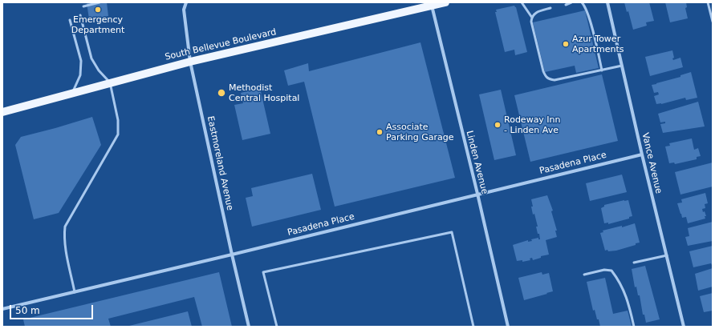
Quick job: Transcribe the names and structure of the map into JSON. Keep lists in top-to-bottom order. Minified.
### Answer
{"streets":{"main road":["South Bellevue Boulevard"],"street":["Linden Avenue","Eastmoreland Avenue","Pasadena Place","Vance Avenue"]},"crossings":[["South Bellevue Boulevard","Linden Avenue"],["South Bellevue Boulevard","Eastmoreland Avenue"],["Linden Avenue","Pasadena Place"],["Eastmoreland Avenue","Pasadena Place"],["Pasadena Place","Vance Avenue"]],"places":["Emergency Department","Azur Tower Apartments","Methodist Central Hospital","Rodeway Inn - Linden Ave","Associate Parking Garage"],"scale_bar":"50 m"}
